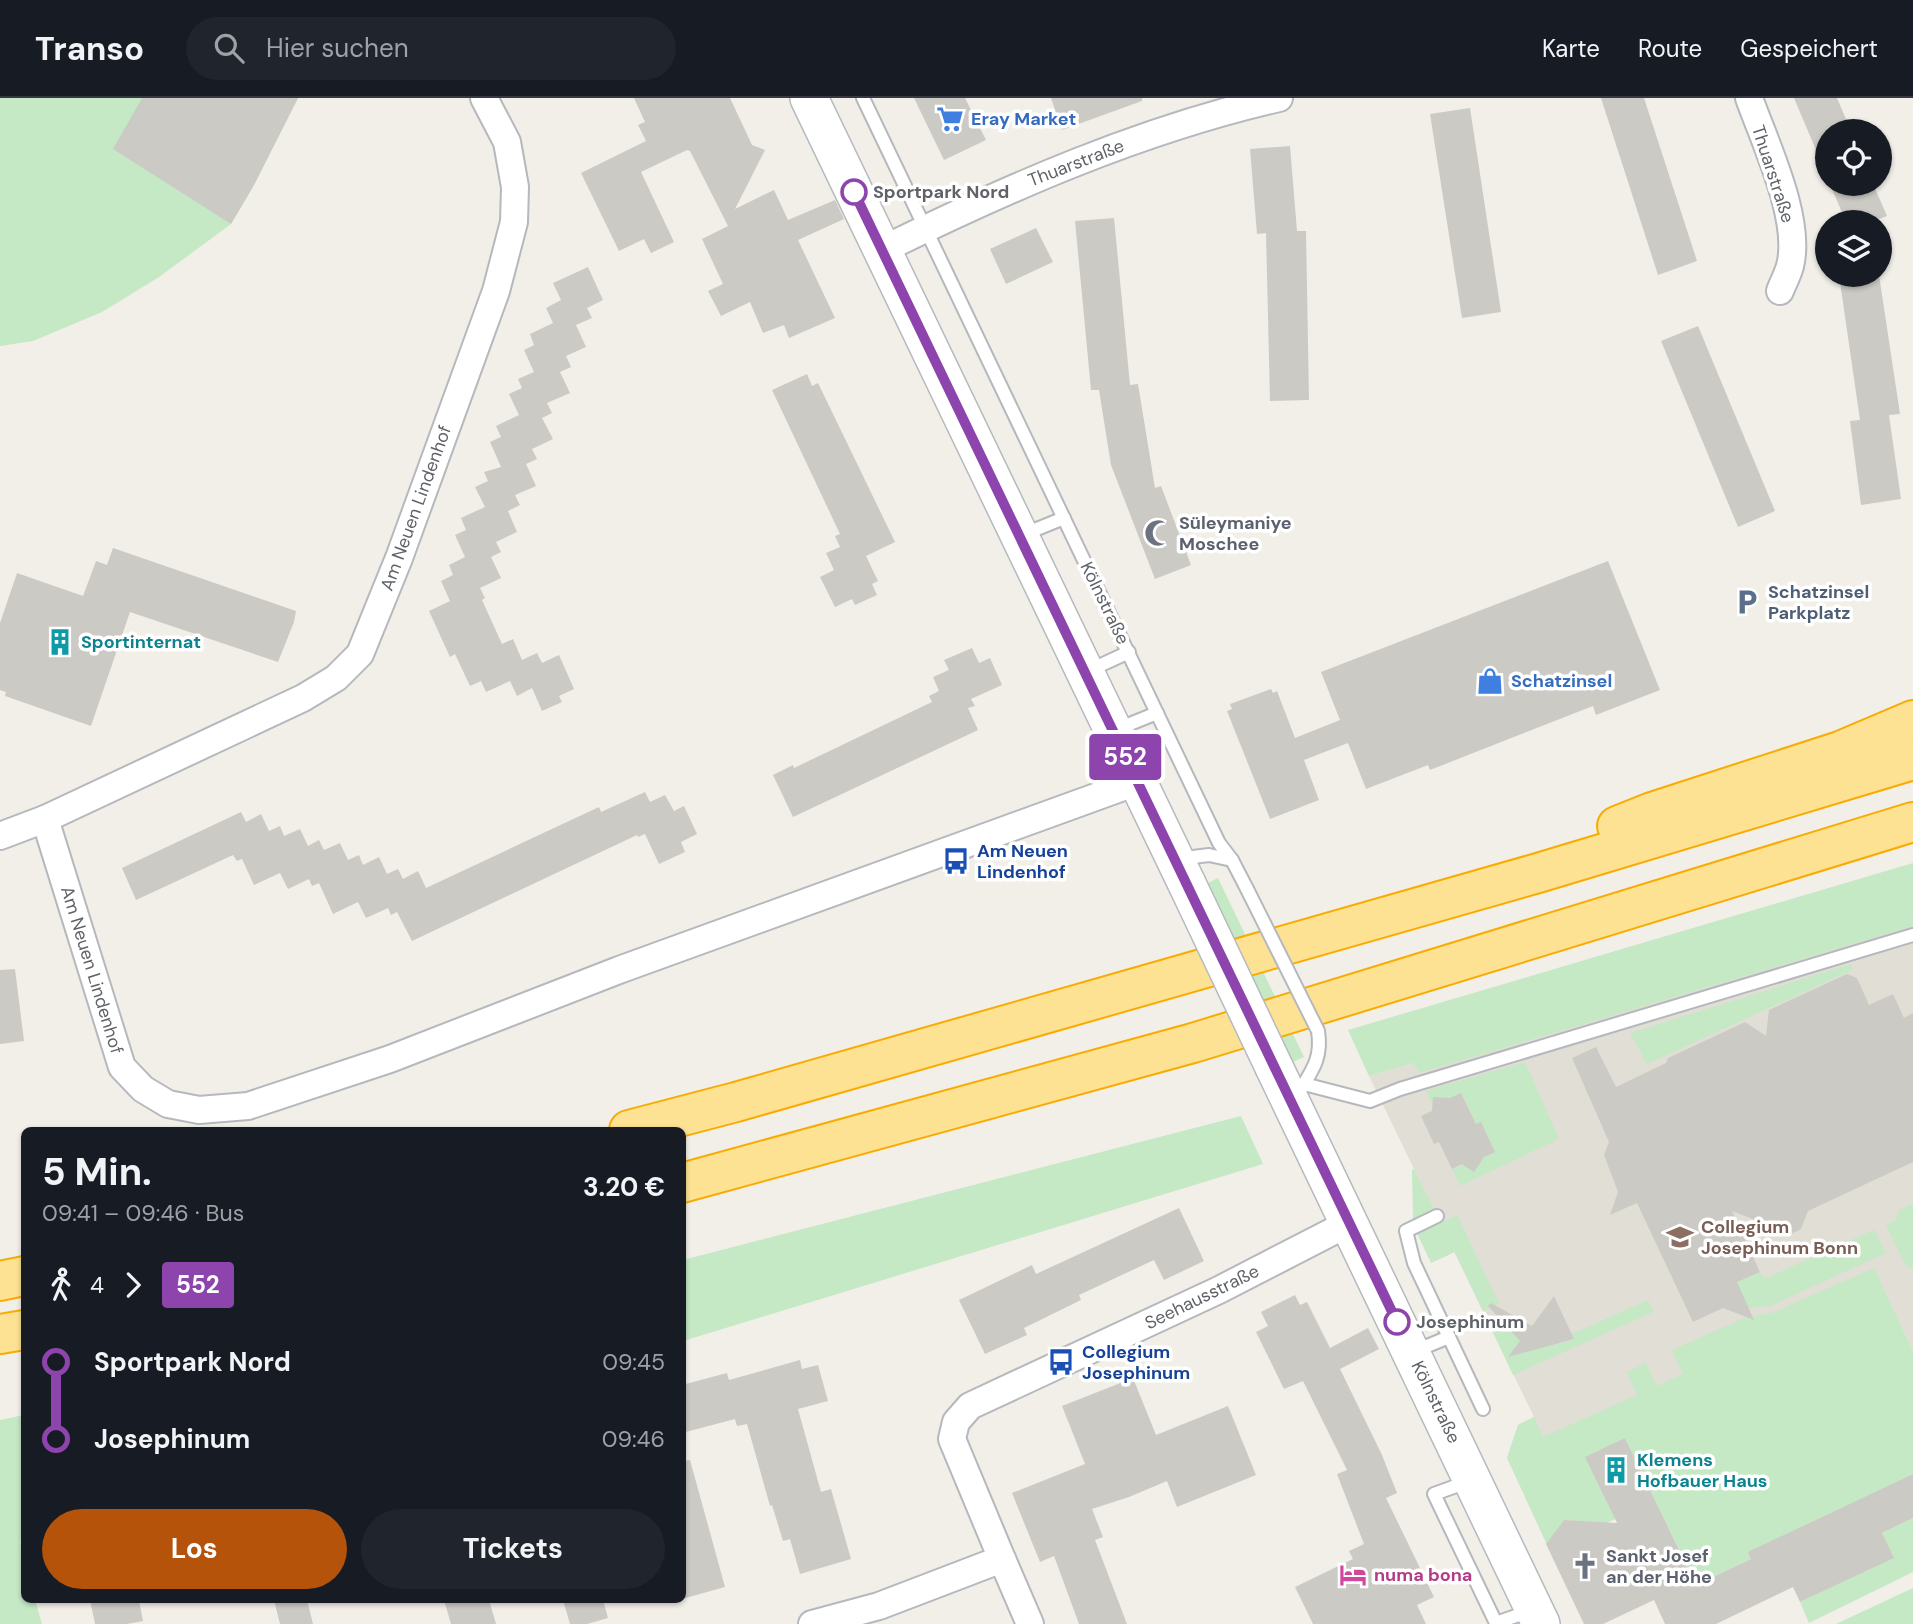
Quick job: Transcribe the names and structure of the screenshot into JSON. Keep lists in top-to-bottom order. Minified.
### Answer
{"streets":{"main road":["Kölnstraße"],"street":["Thuarstraße","Am Neuen Lindenhof","Seehausstraße"]},"crossings":[["Thuarstraße","Kölnstraße"],["Am Neuen Lindenhof","Kölnstraße"],["Kölnstraße","Seehausstraße"]],"places":{"supermarket":["Eray Market"],"other":["Sportpark Nord","Josephinum"],"mosque":["Süleymaniye Moschee"],"parking":["Schatzinsel Parkplatz"],"building":["Sportinternat","Klemens Hofbauer Haus"],"shop":["Schatzinsel"],"bus stop":["Am Neuen Lindenhof","Collegium Josephinum"],"school or university":["Collegium Josephinum Bonn"],"church":["Sankt Josef an der Höhe"],"hotel":["numa bona"]},"lines":["bus line 552"],"page":{"header":"Transo","search":"Hier suchen","nav":["Karte","Route","Gespeichert"],"on_map":"552","heading":["5 Min.","09:41 – 09:46 · Bus","3.20 €"],"legs":["4","552"],"list":[{"name":"Sportpark Nord","value":"09:45"},{"name":"Josephinum","value":"09:46"}],"buttons":["Los","Tickets"]}}
